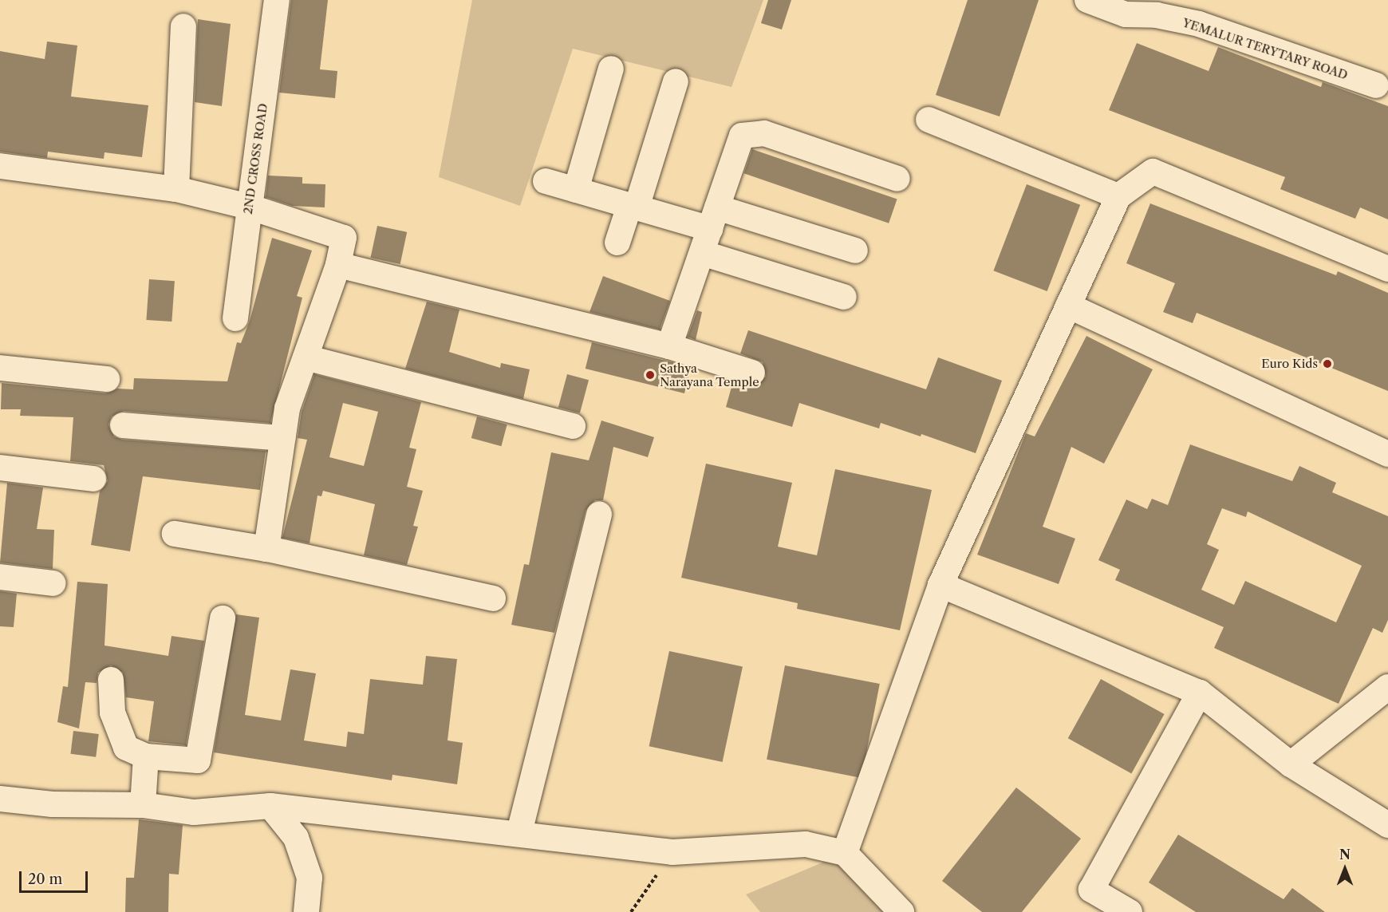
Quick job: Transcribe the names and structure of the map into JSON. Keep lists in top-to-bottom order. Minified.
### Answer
{"streets":{"street":["YEMALUR TERYTARY ROAD","2ND CROSS ROAD"]},"places":["Euro Kids","Sathya Narayana Temple"],"scale_bar":"20 m","north":"top"}
